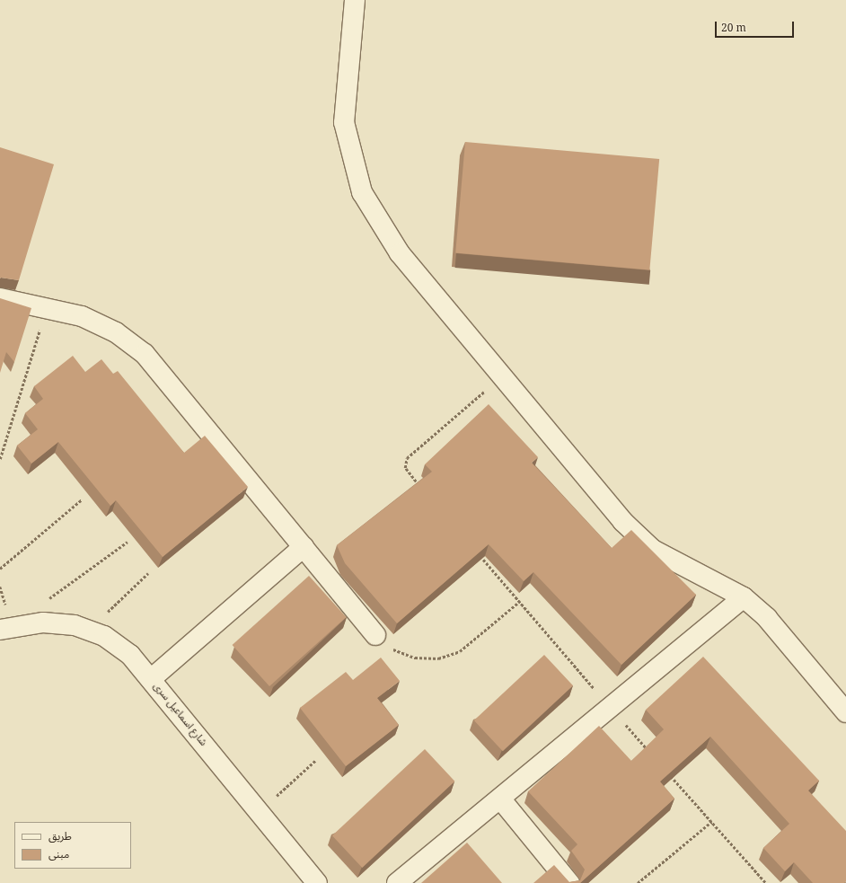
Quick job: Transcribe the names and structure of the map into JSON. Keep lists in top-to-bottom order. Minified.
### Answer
{"streets":{"street":["شارع اسماعيل سرى"]},"legend":["طريق","مبنى"],"scale_bar":"20 m"}
